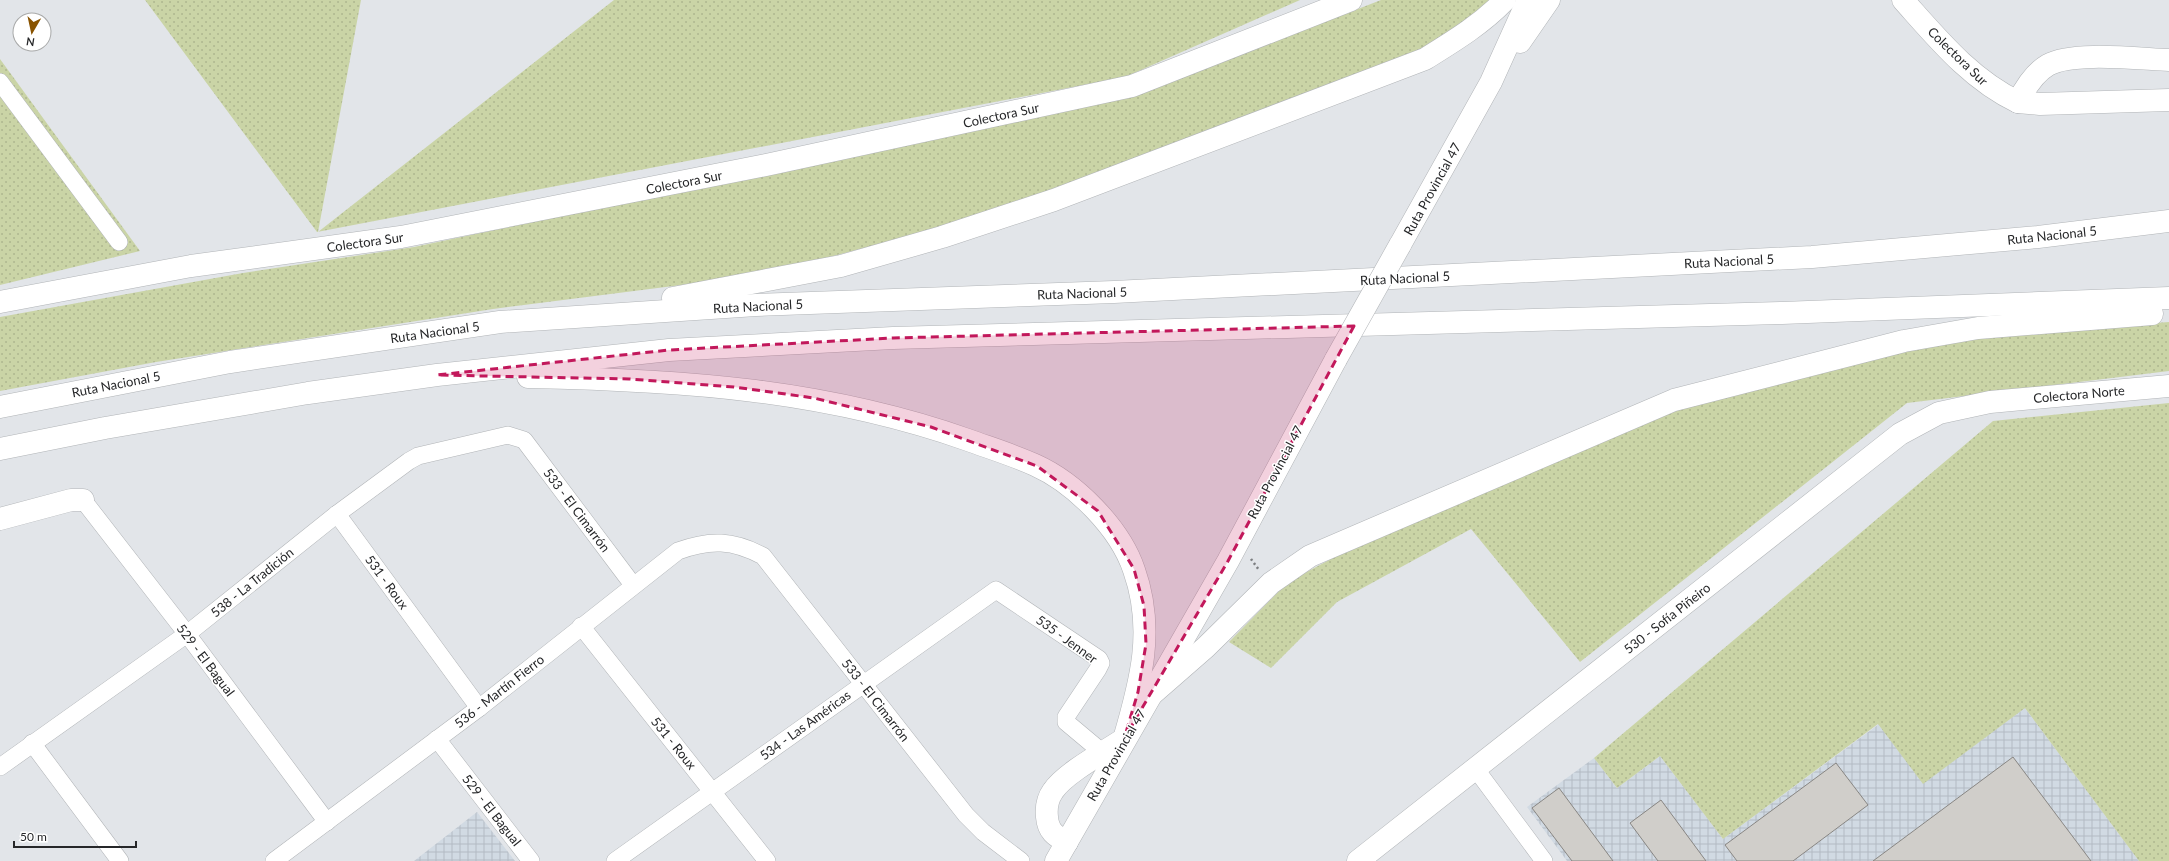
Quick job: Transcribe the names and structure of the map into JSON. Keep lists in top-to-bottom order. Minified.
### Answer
{"streets":{"main road":["Colectora Sur","Ruta Provincial 47","Ruta Nacional 5","Colectora Norte","530 - Sofía Piñeiro"],"street":["533 - El Cimarrón","538 - La Tradición","531 - Roux","535 - Jenner","529 - El Bagual","536 - Martín Fierro","534 - Las Américas"]},"crossings":[["Colectora Norte","530 - Sofía Piñeiro"],["533 - El Cimarrón","538 - La Tradición"],["533 - El Cimarrón","536 - Martín Fierro"],["533 - El Cimarrón","534 - Las Américas"],["538 - La Tradición","531 - Roux"],["538 - La Tradición","529 - El Bagual"],["531 - Roux","536 - Martín Fierro"],["531 - Roux","534 - Las Américas"],["535 - Jenner","534 - Las Américas"],["529 - El Bagual","536 - Martín Fierro"]],"scale_bar":"50 m","north":"bottom"}
